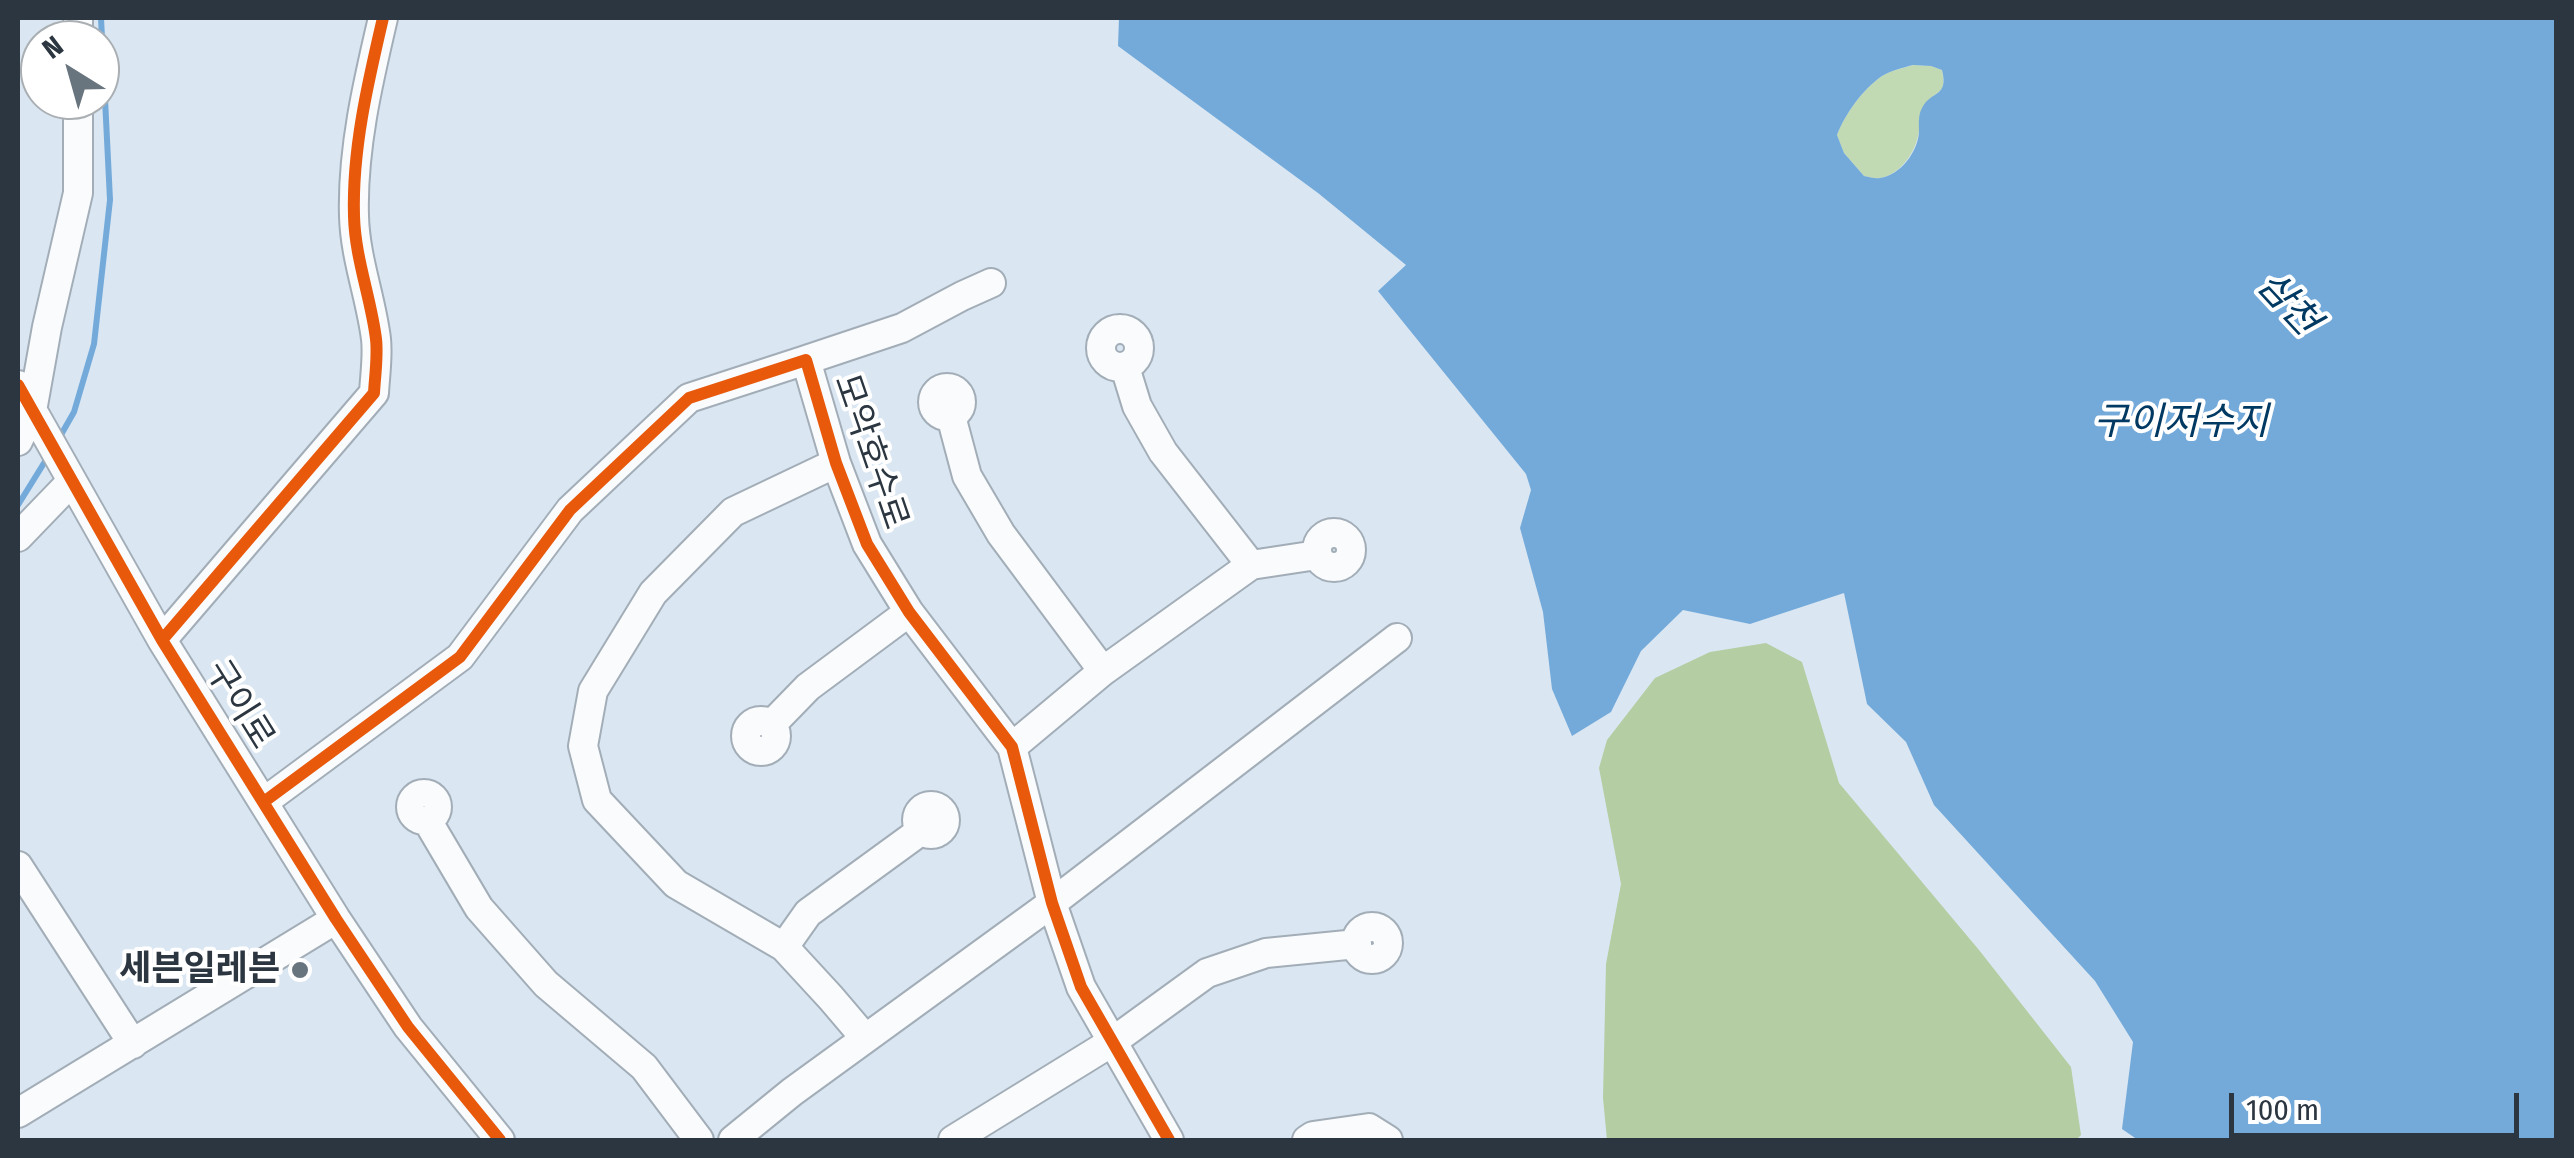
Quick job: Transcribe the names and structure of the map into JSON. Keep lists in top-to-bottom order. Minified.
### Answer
{"streets":{"street":["모악호수로","구이로"]},"crossings":[["모악호수로","구이로"]],"water":["삼천","구이저수지"],"places":["세븐일레븐"],"scale_bar":"100 m","north":"top left"}
